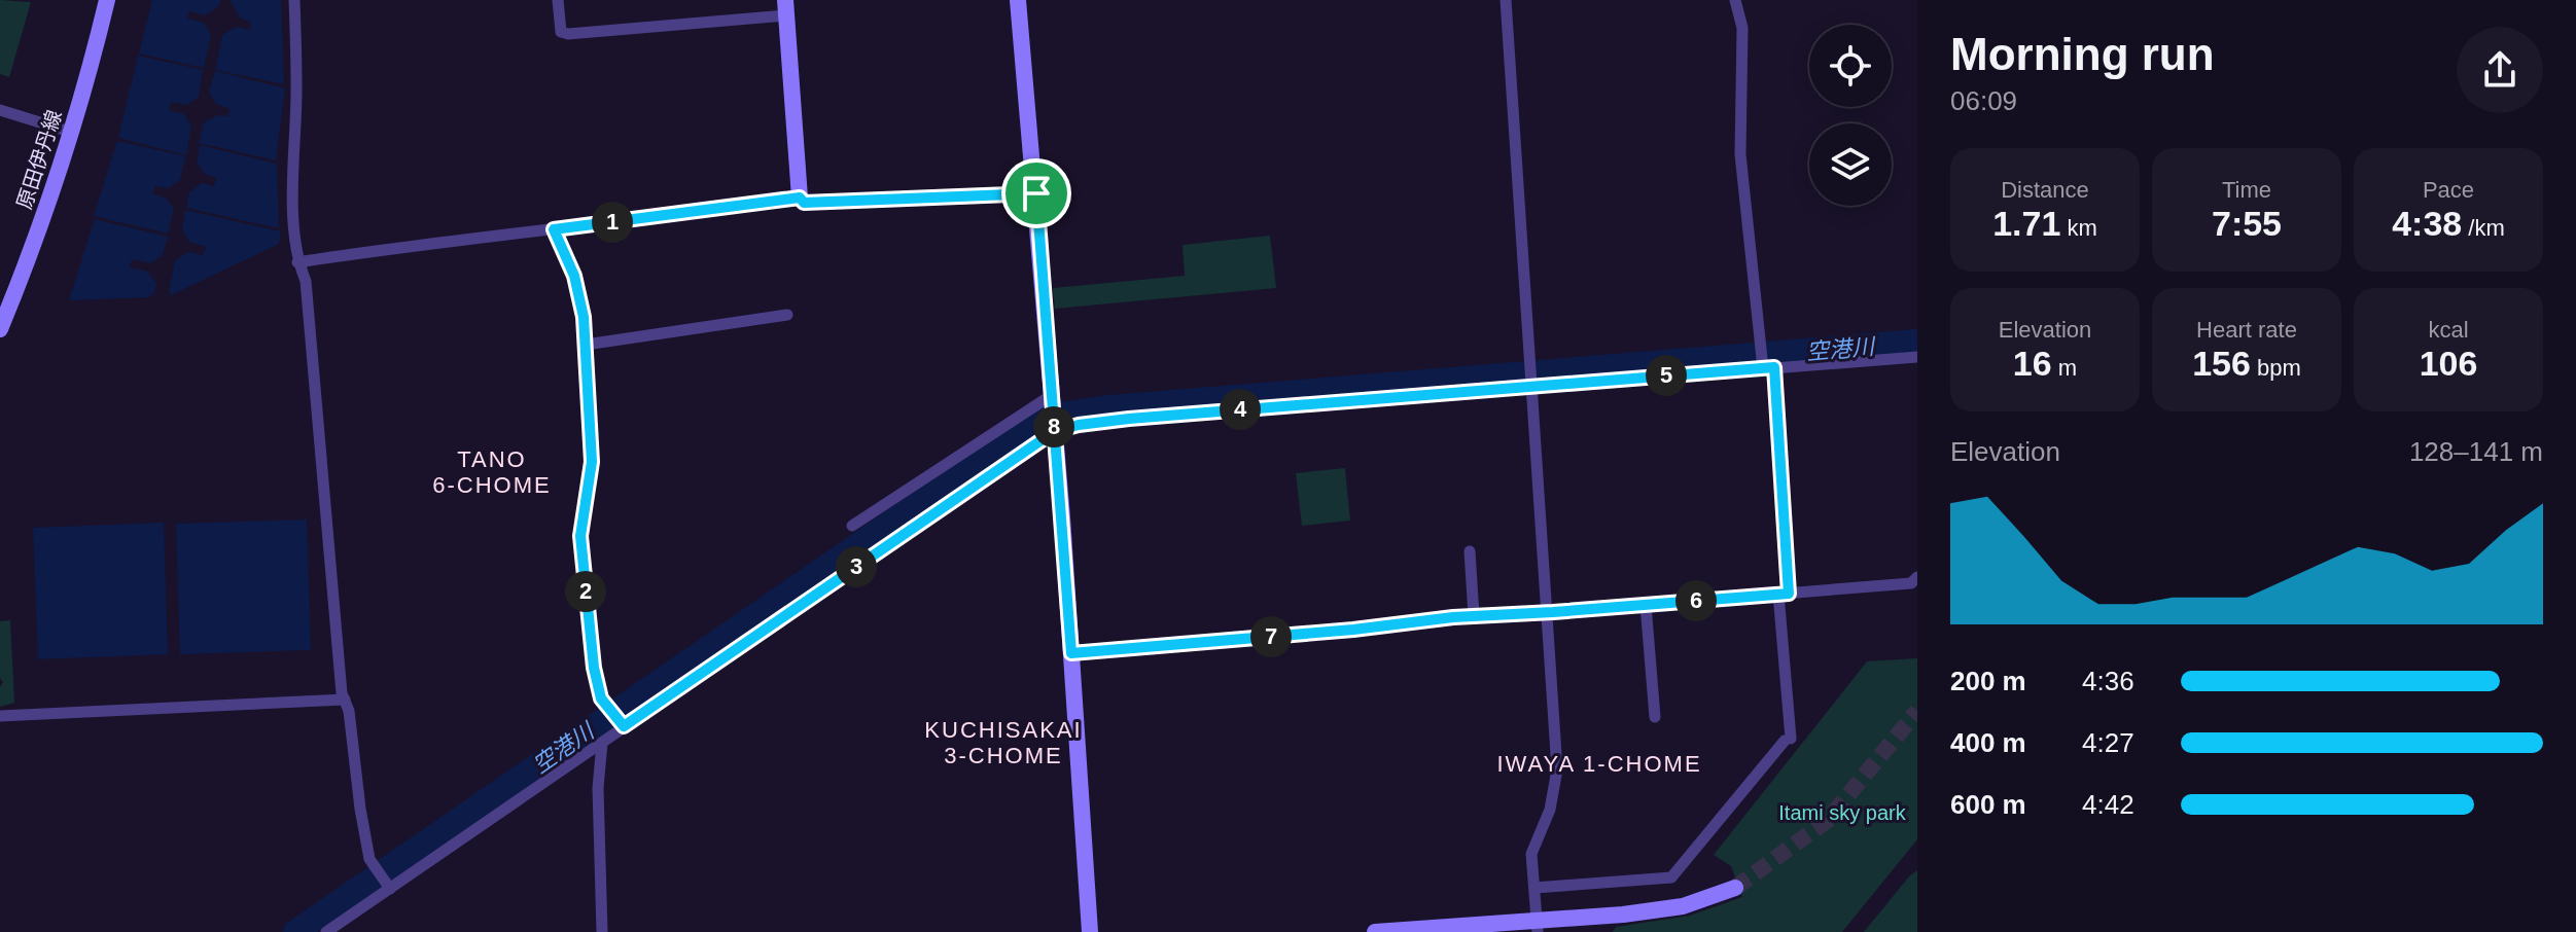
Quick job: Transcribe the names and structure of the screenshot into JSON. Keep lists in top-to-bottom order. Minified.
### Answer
{"streets":{"street":["原田伊丹線"]},"districts":["TANO 6-CHOME","KUCHISAKAI 3-CHOME","IWAYA 1-CHOME"],"water":["空港川"],"parks":["Itami sky park"],"page":{"heading":["Morning run","06:09"],"stats":[["Distance","1.71 km"],["Time","7:55"],["Pace","4:38 /km"],["Elevation","16 m"],["Heart rate","156 bpm"],["kcal","106"]],"pins":["1","5","4","8","3","2","6","7"],"chart":["Elevation","128–141 m"],"list":[{"name":"200 m","note":"4:36"},{"name":"400 m","note":"4:27"},{"name":"600 m","note":"4:42"}]}}
